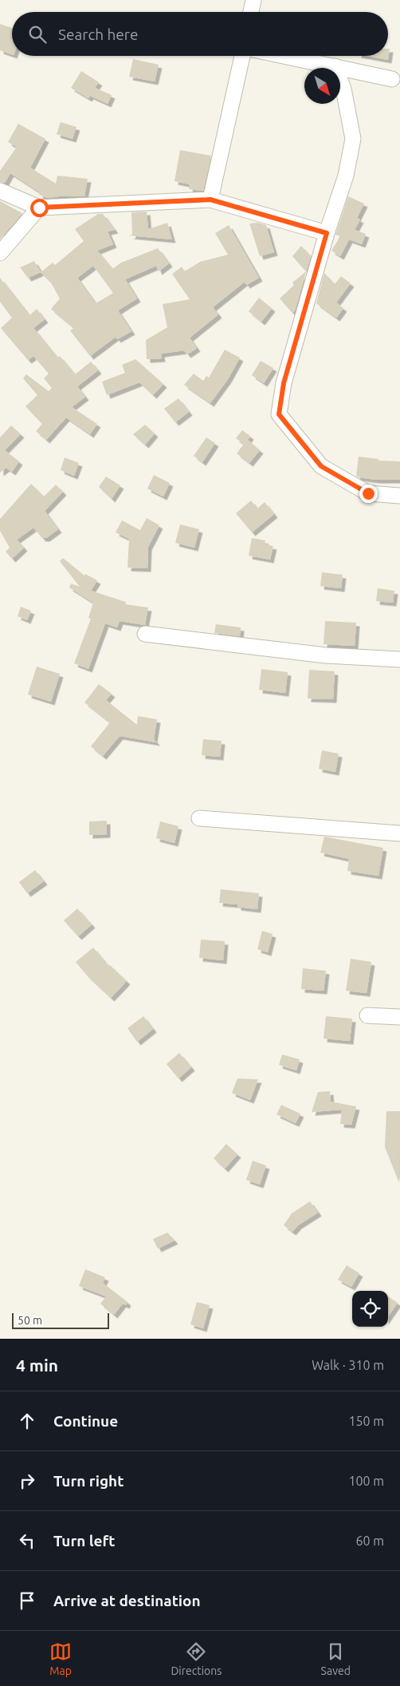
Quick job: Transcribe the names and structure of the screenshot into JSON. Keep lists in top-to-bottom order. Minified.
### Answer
{"scale_bar":"50 m","north":"bottom right","page":{"search":"Search here","scale":"50 m","heading":["4 min","Walk · 310 m"],"list":[["Continue","150 m"],["Turn right","100 m"],["Turn left","60 m"],"Arrive at destination"],"nav":["Map","Directions","Saved"]}}
